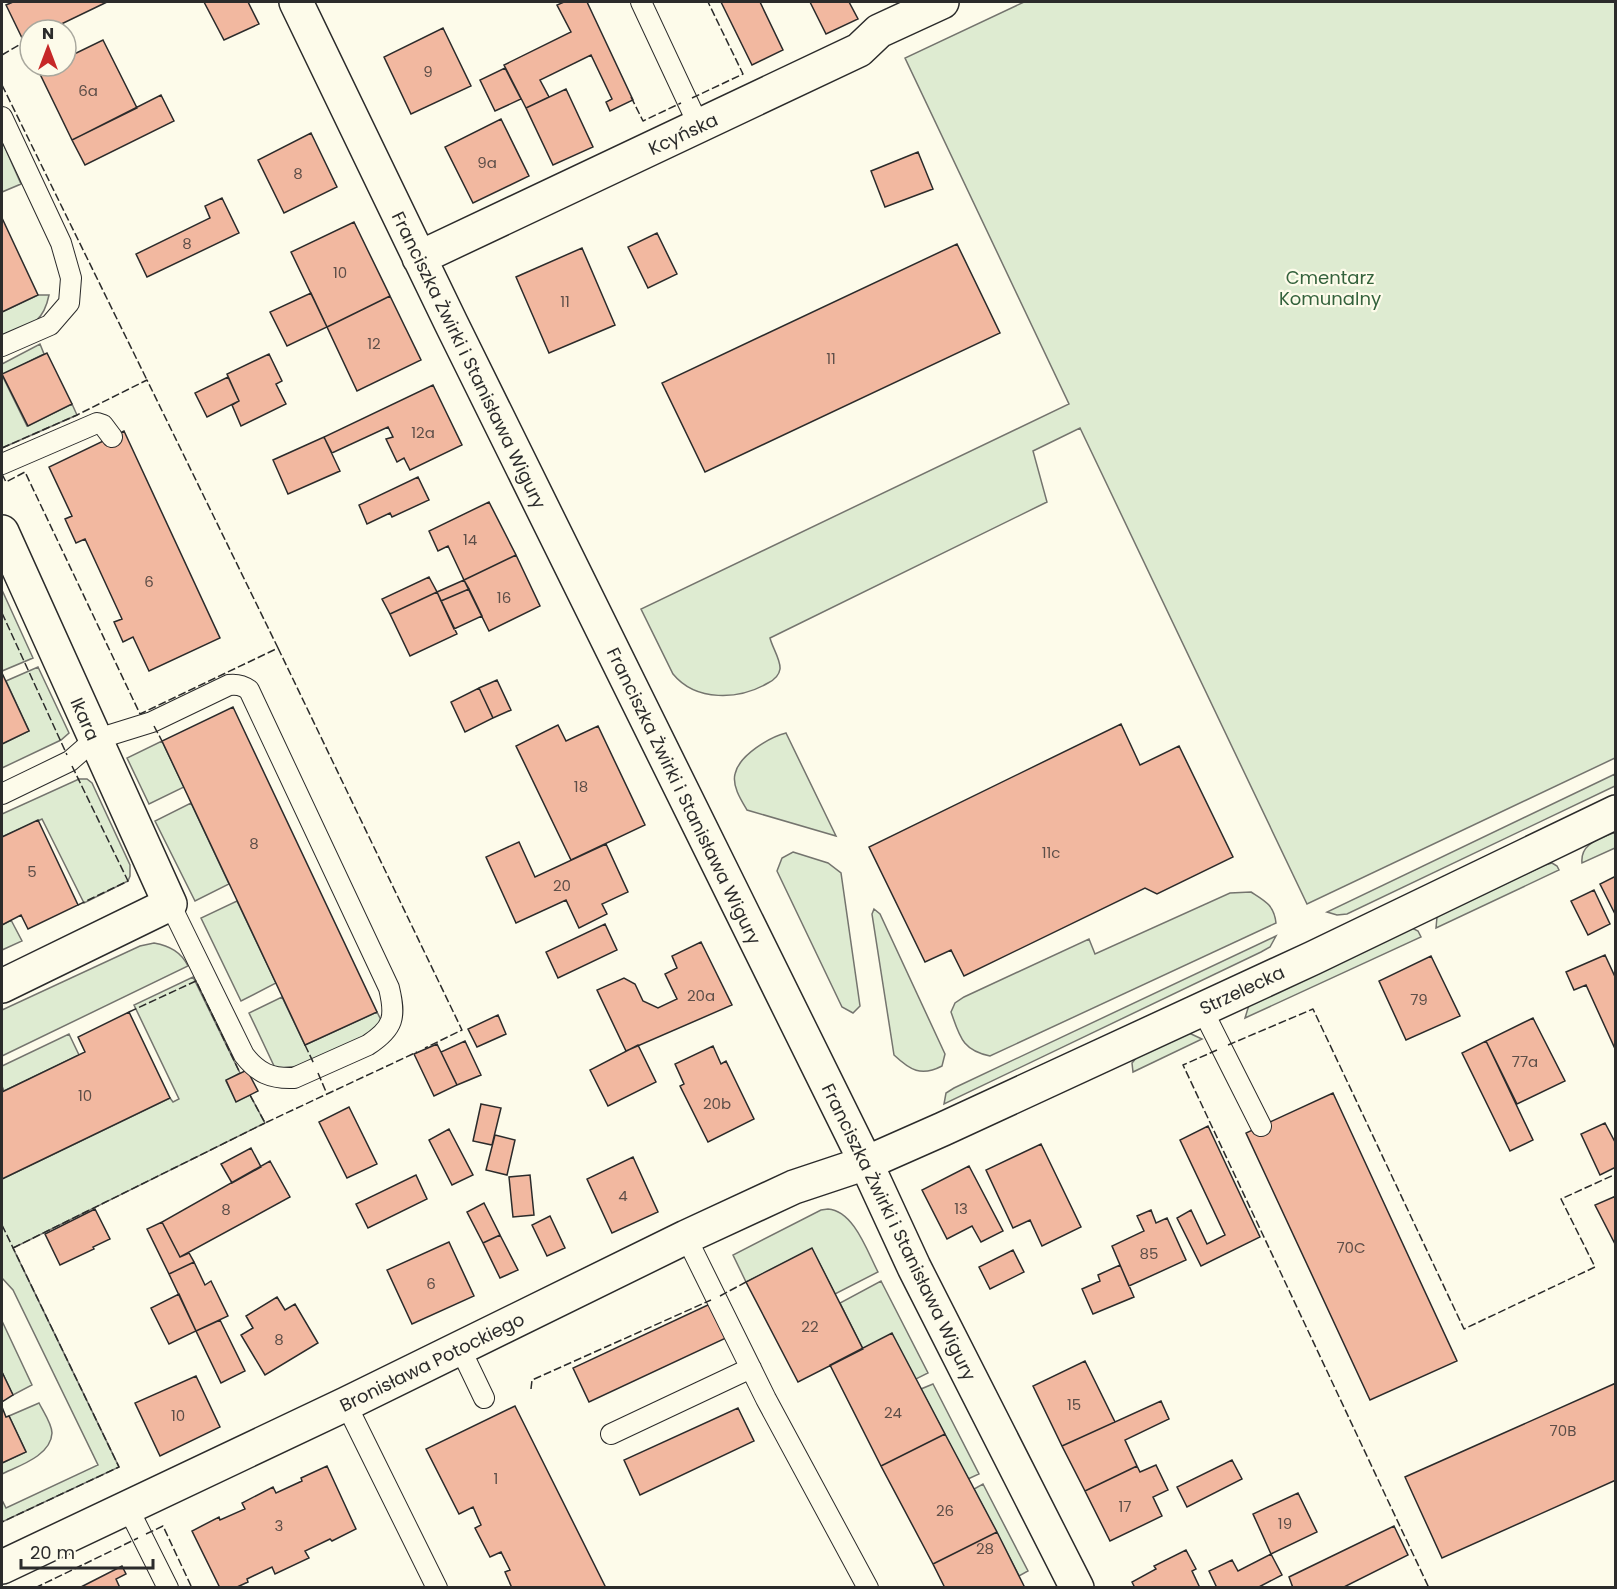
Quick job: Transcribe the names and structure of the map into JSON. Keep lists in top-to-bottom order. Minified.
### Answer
{"streets":{"street":["Kcyńska","Franciszka Żwirki i Stanisława Wigury","Ikara","Strzelecka","Bronisława Potockiego"]},"crossings":[["Kcyńska","Franciszka Żwirki i Stanisława Wigury"],["Franciszka Żwirki i Stanisława Wigury","Strzelecka"],["Franciszka Żwirki i Stanisława Wigury","Bronisława Potockiego"],["Strzelecka","Bronisława Potockiego"]],"parks":["Cmentarz Komunalny"],"house_numbers":["9","6a","9a","8","8","10","11","12","11","12a","14","6","16","18","8","11c","5","20","20a","79","77a","10","20b","4","13","8","70C","85","6","22","8","15","24","10","70B","1","17","26","19","3","28"],"scale_bar":"20 m","north":"top"}
